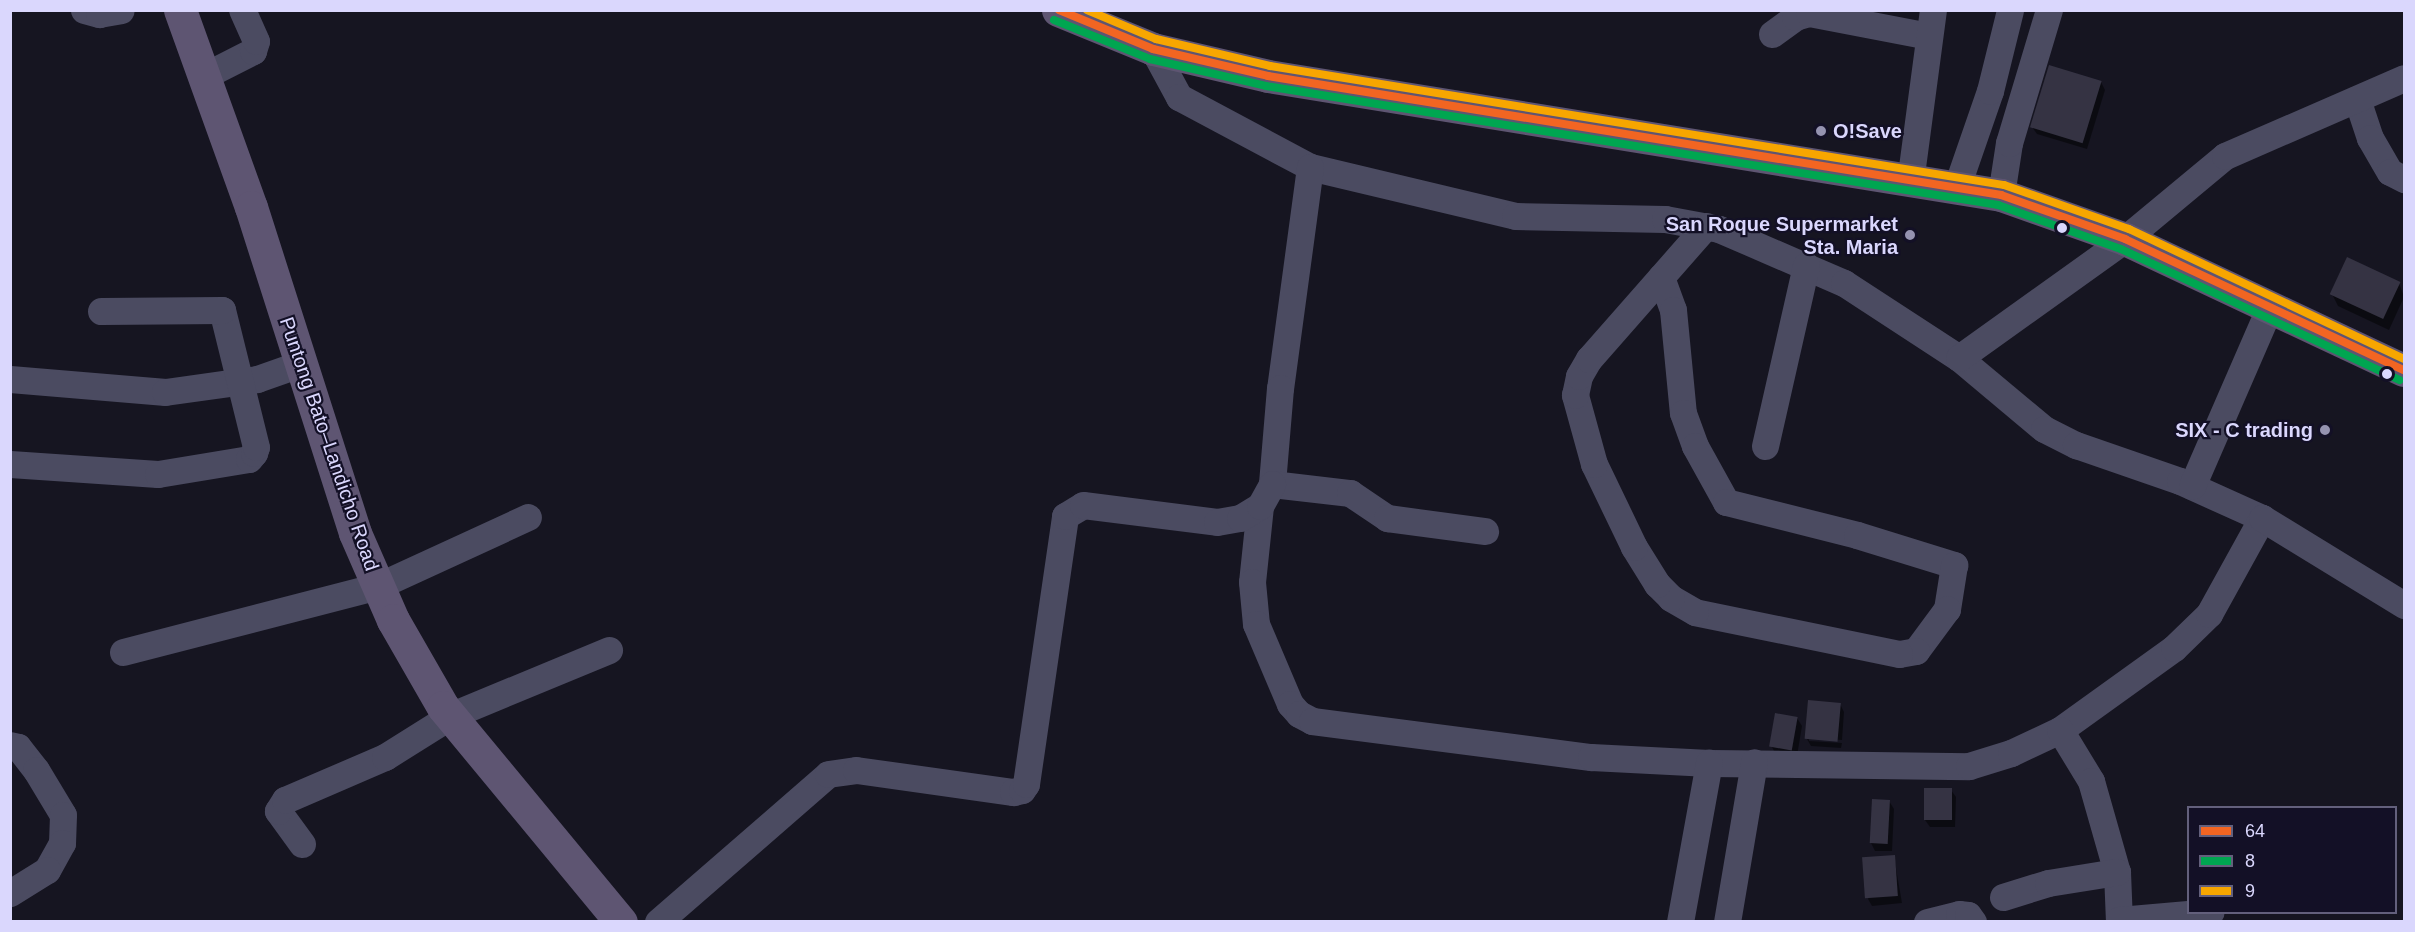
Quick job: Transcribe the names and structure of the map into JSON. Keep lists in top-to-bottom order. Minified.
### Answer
{"streets":{"main road":["Puntong Bato–Landicho Road"]},"places":["O!Save","San Roque Supermarket Sta. Maria","SIX - C trading"],"lines":["transit line 64","transit line 9","transit line 8"],"legend":["64","8","9"]}
